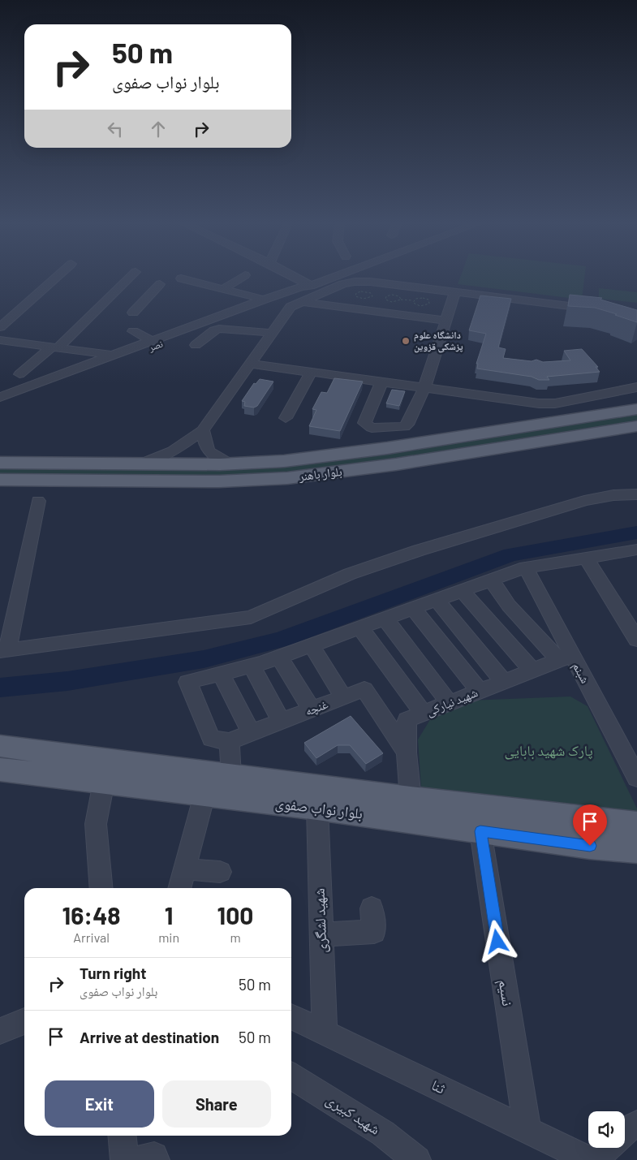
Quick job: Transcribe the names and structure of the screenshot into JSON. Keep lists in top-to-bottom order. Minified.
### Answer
{"streets":{"main road":["بلوار باهنر","بلوار نواب صفوی"],"street":["نصر","شبنم","شهید نیارکی","غنچه","شهید لشگری","نسیم","ثنا","شهید کبیری"]},"crossings":[["شبنم","شهید نیارکی"],["شهید نیارکی","غنچه"],["شهید نیارکی","بلوار نواب صفوی"],["بلوار نواب صفوی","شهید لشگری"],["بلوار نواب صفوی","نسیم"],["شهید لشگری","ثنا"],["نسیم","ثنا"]],"parks":["پارک شهید بابایی"],"places":["دانشگاه علوم پزشکی قزوین"],"page":{"turn":["50 m","بلوار نواب صفوی"],"eta":["16:48","Arrival","1","min","100","m"],"list":[{"name":"Turn right","note":"بلوار نواب صفوی","value":"50 m"},{"name":"Arrive at destination","value":"50 m"}],"buttons":["Exit","Share"]}}
